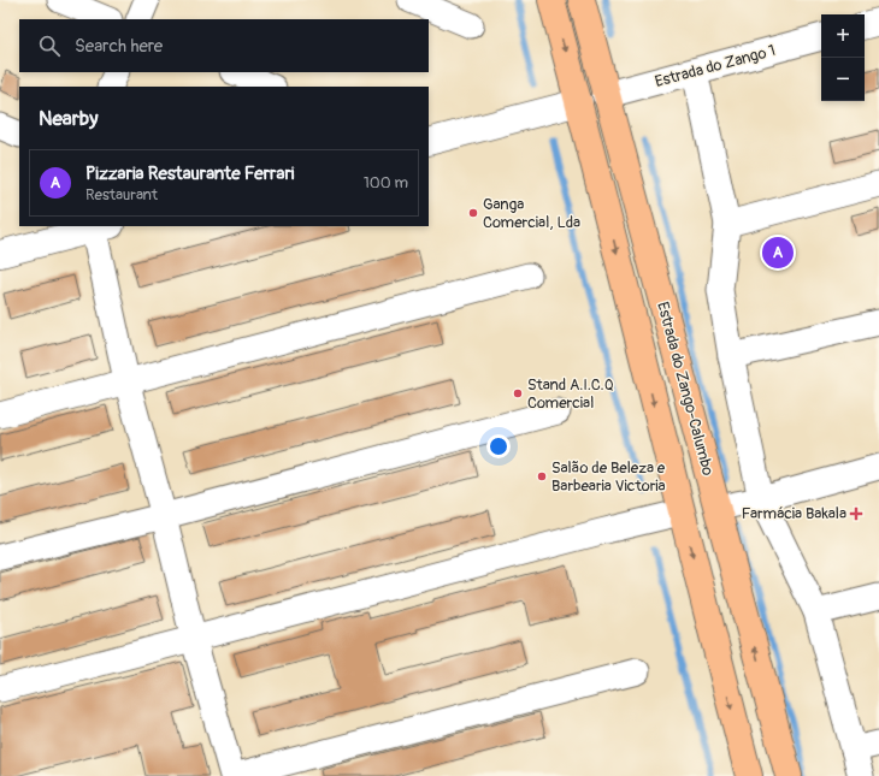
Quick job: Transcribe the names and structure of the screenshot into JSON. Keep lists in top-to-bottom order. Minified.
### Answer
{"streets":{"main road":["Estrada do Zango-Calumbo"],"street":["Estrada do Zango 1"]},"crossings":[["Estrada do Zango 1","Estrada do Zango-Calumbo"]],"places":{"other":["Ganga Comercial, Lda","Stand A.I.C.Q Comercial","Salão de Beleza e Barbearia Victoria"],"health":["Farmácia Bakala"]},"page":{"map_buttons":["+","−"],"search":"Search here","heading":"Nearby","list":[{"mark":"A","name":"Pizzaria Restaurante Ferrari","note":"Restaurant","value":"100 m"}],"pins":"A"}}
